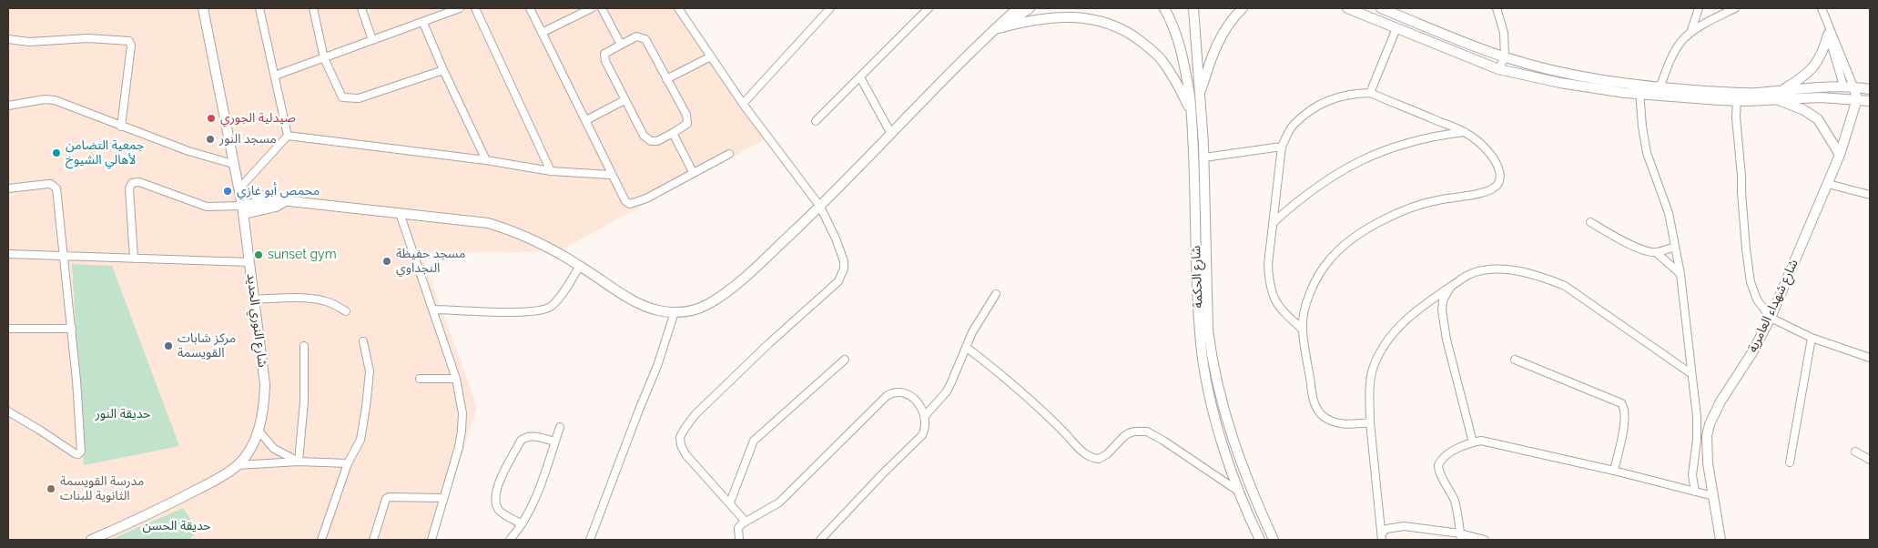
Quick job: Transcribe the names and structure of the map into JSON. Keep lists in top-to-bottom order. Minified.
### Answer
{"streets":{"street":["شارع الحكمة","شارع شهداء العامرية","شارع النوري الحديد"]},"parks":["حديقة النور","حديقة الحسن"],"places":["صيدلية الجوري","مسجد النور","جمعية التضامن لأهالي الشيوخ","محمص أبو غازي","sunset gym","مسجد حفيظة النجداوي","مركز شابات القويسمة","مدرسة القويسمة الثانوية للبنات"]}
